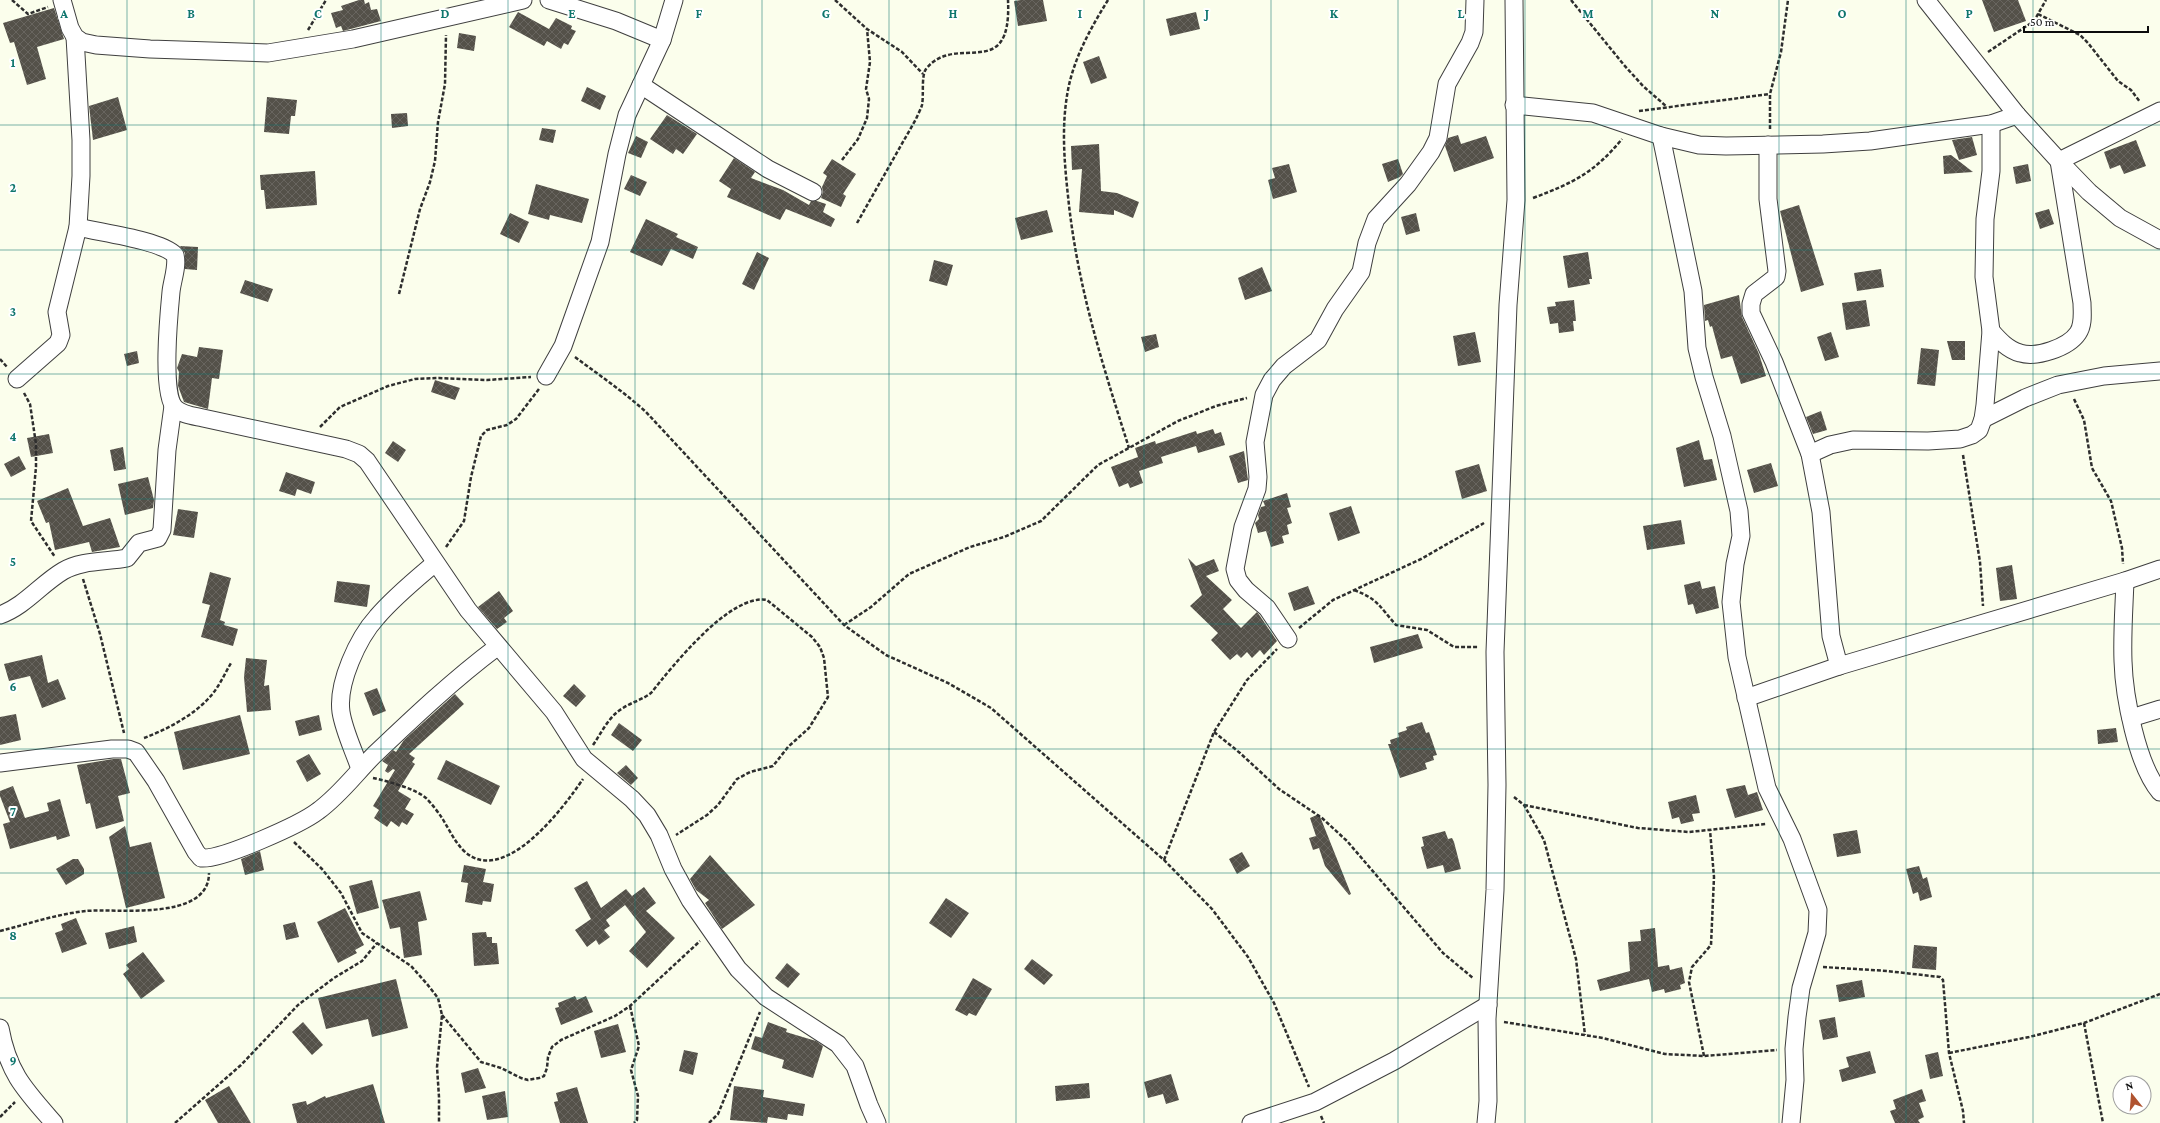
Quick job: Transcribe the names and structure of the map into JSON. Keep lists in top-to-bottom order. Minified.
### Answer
{"scale_bar":"50 m","north":"top","grid":{"columns":["A","B","C","D","E","F","G","H","I","J","K","L","M","N","O","P"],"rows":["1","2","3","4","5","6","7","8","9"]}}
